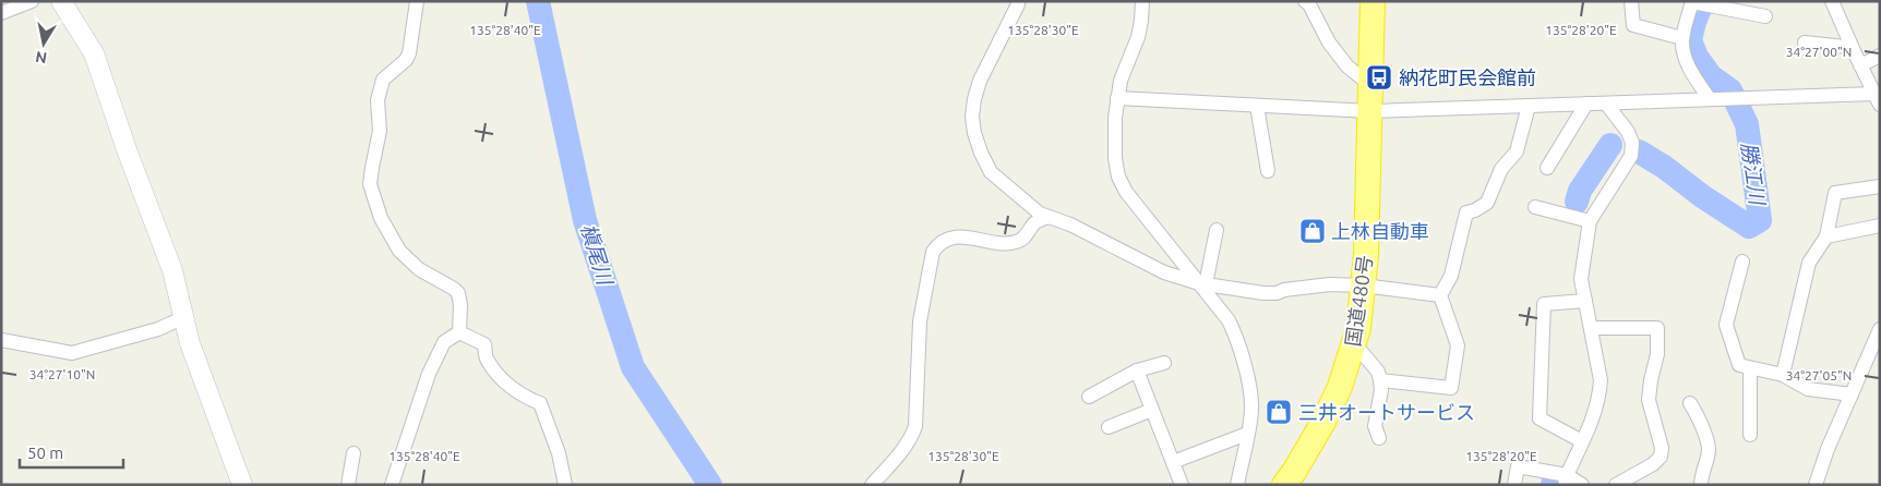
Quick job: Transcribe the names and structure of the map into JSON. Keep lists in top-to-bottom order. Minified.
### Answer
{"streets":{"highway":["国道480号"]},"water":["勝江川","槇尾川"],"places":{"bus stop":["納花町民会館前"],"shop":["上林自動車","三井オートサービス"]},"scale_bar":"50 m","north":"bottom","coordinates":["135°28'40\"E","135°28'30\"E","135°28'20\"E","34°27'00\"N","34°27'10\"N","34°27'05\"N"]}
